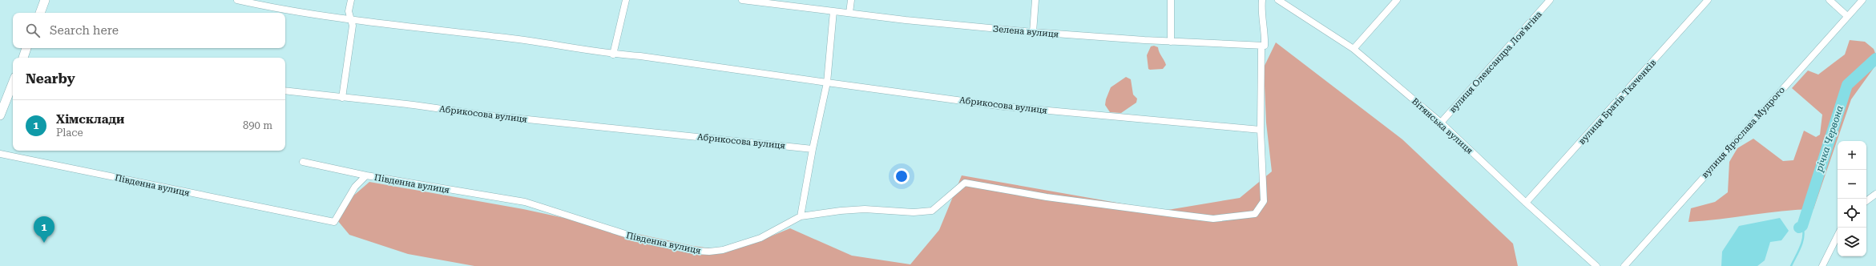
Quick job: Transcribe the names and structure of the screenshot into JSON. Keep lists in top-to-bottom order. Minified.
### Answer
{"streets":{"street":["Зелена вулиця","вулиця Олександра Ловʼягіна","вулиця Братів Ткаченків","Абрикосова вулиця","Вітянська вулиця","вулиця Ярослава Мудрого","Південна вулиця"]},"crossings":[["вулиця Олександра Ловʼягіна","Вітянська вулиця"],["вулиця Братів Ткаченків","Вітянська вулиця"]],"water":["річка Червона"],"page":{"search":"Search here","heading":"Nearby","list":[{"mark":"1","name":"Хімсклади","note":"Place","value":"890 m"}],"map_buttons":["+","−"],"pins":"1"}}
